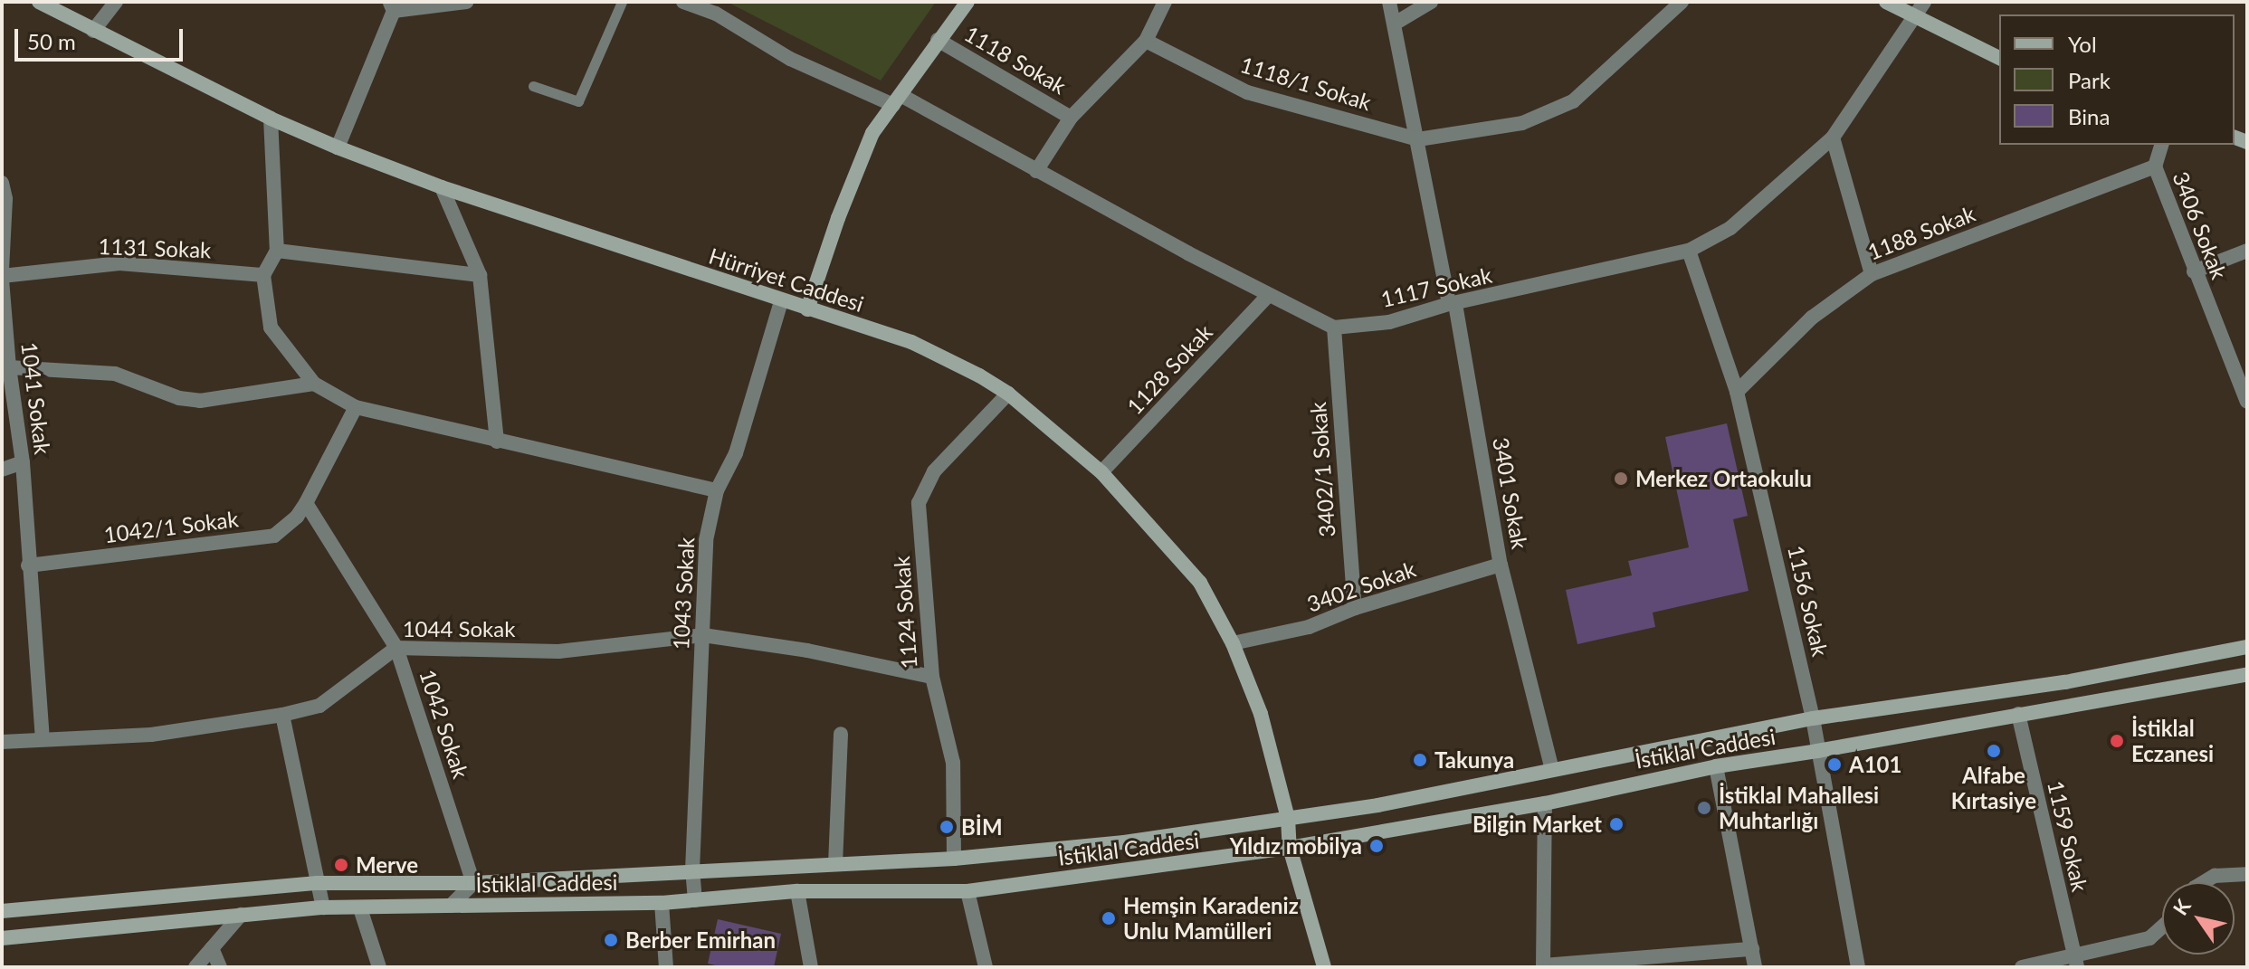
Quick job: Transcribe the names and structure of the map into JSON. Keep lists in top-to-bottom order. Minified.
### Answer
{"streets":{"main road":["Hürriyet Caddesi","İstiklal Caddesi"],"street":["1118 Sokak","1118/1 Sokak","3406 Sokak","1188 Sokak","1131 Sokak","1117 Sokak","1128 Sokak","1041 Sokak","3402/1 Sokak","3401 Sokak","1042/1 Sokak","3402 Sokak","1043 Sokak","1156 Sokak","1124 Sokak","1044 Sokak","1042 Sokak","1159 Sokak"]},"crossings":[["1118 Sokak","1118/1 Sokak"],["1118/1 Sokak","3401 Sokak"],["3406 Sokak","1188 Sokak"],["1188 Sokak","1156 Sokak"],["1131 Sokak","1041 Sokak"],["Hürriyet Caddesi","1128 Sokak"],["Hürriyet Caddesi","3402 Sokak"],["Hürriyet Caddesi","1043 Sokak"],["Hürriyet Caddesi","1124 Sokak"],["Hürriyet Caddesi","İstiklal Caddesi"],["1117 Sokak","3402/1 Sokak"],["1117 Sokak","3401 Sokak"],["1117 Sokak","1156 Sokak"],["1041 Sokak","1042/1 Sokak"],["1041 Sokak","1044 Sokak"],["3402/1 Sokak","3402 Sokak"],["3401 Sokak","3402 Sokak"],["3401 Sokak","İstiklal Caddesi"],["1042/1 Sokak","1042 Sokak"],["1043 Sokak","1044 Sokak"],["1043 Sokak","İstiklal Caddesi"],["1156 Sokak","İstiklal Caddesi"],["1124 Sokak","1044 Sokak"],["1124 Sokak","İstiklal Caddesi"],["1044 Sokak","1042 Sokak"],["1042 Sokak","İstiklal Caddesi"],["İstiklal Caddesi","1159 Sokak"]],"places":["Merkez Ortaokulu","İstiklal Eczanesi","Alfabe Kırtasiye","Takunya","A101","İstiklal Mahallesi Muhtarlığı","Bilgin Market","BİM","Yıldız mobilya","Merve","Hemşin Karadeniz Unlu Mamülleri","Berber Emirhan"],"legend":["Yol","Park","Bina"],"scale_bar":"50 m","north":"top left"}
